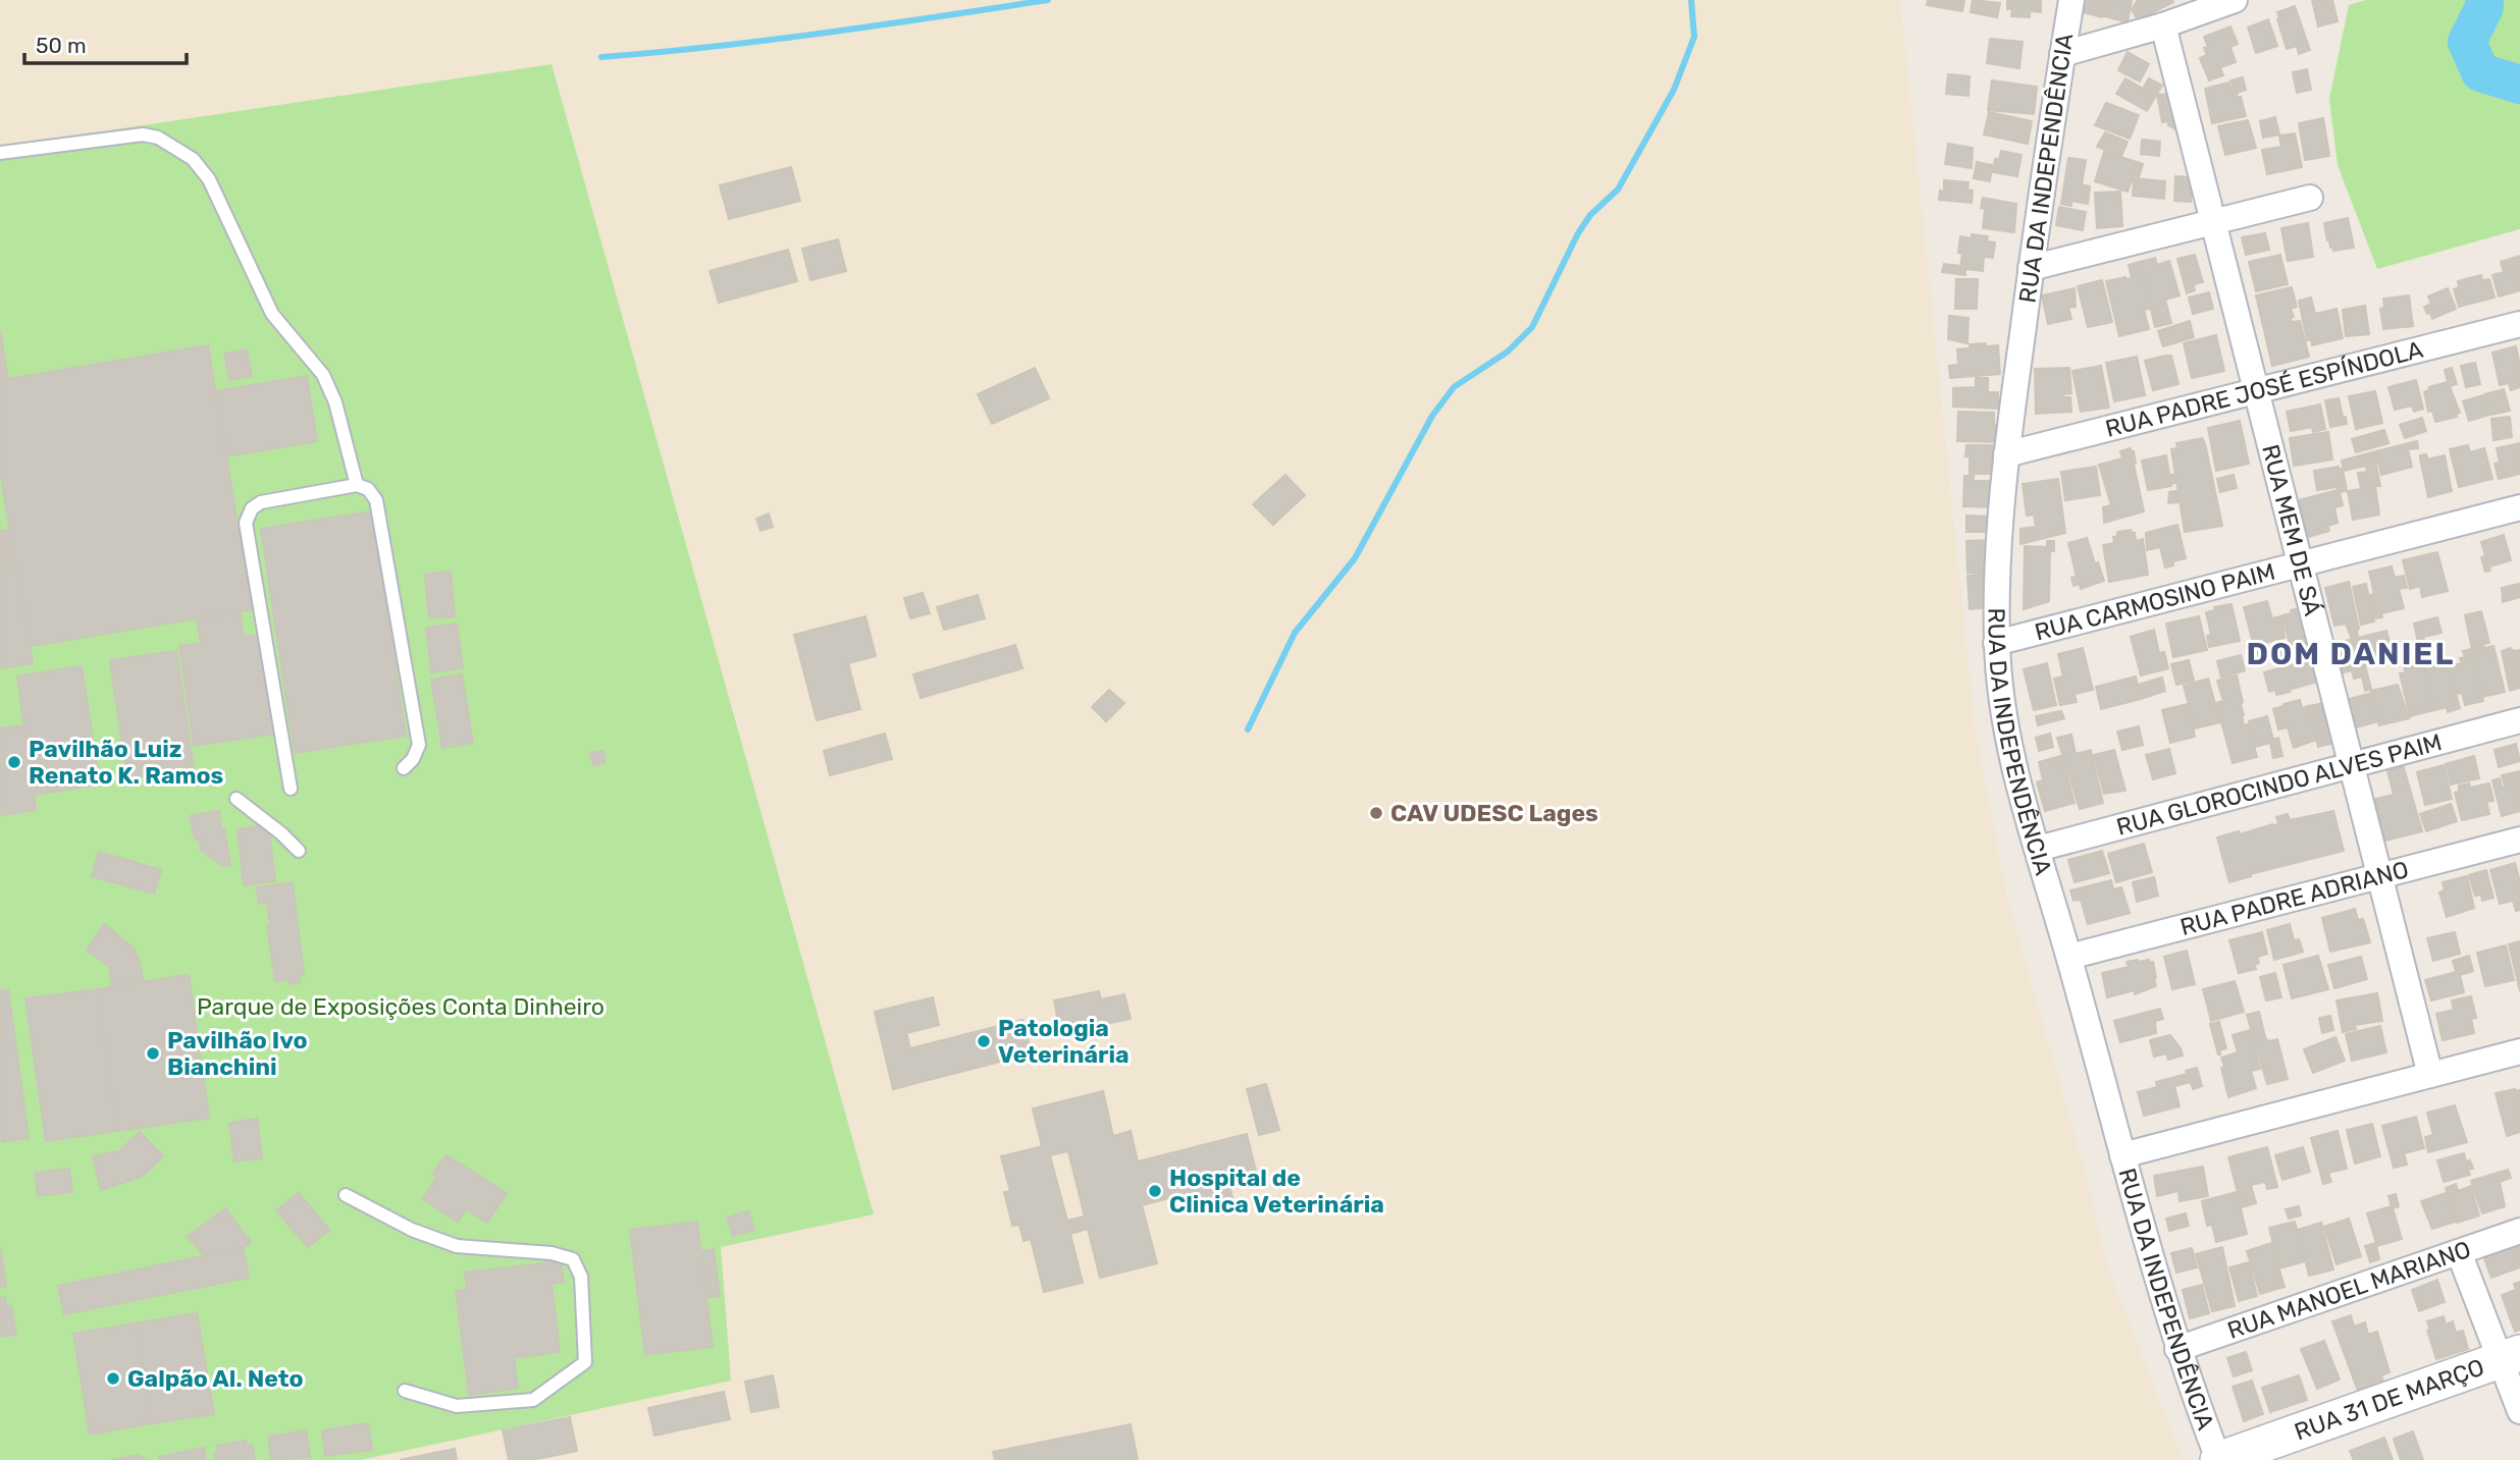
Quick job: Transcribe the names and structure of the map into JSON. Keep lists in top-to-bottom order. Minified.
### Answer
{"streets":{"main road":["RUA 31 DE MARÇO"],"street":["RUA DA INDEPENDÊNCIA","RUA PADRE JOSÉ ESPÍNDOLA","RUA MEM DE SÁ","RUA CARMOSINO PAIM","RUA GLOROCINDO ALVES PAIM","RUA PADRE ADRIANO","RUA MANOEL MARIANO"]},"crossings":[["RUA DA INDEPENDÊNCIA","RUA PADRE JOSÉ ESPÍNDOLA"],["RUA DA INDEPENDÊNCIA","RUA CARMOSINO PAIM"],["RUA DA INDEPENDÊNCIA","RUA GLOROCINDO ALVES PAIM"],["RUA DA INDEPENDÊNCIA","RUA PADRE ADRIANO"],["RUA DA INDEPENDÊNCIA","RUA MANOEL MARIANO"],["RUA DA INDEPENDÊNCIA","RUA 31 DE MARÇO"],["RUA PADRE JOSÉ ESPÍNDOLA","RUA MEM DE SÁ"],["RUA MEM DE SÁ","RUA CARMOSINO PAIM"],["RUA MEM DE SÁ","RUA GLOROCINDO ALVES PAIM"],["RUA MEM DE SÁ","RUA PADRE ADRIANO"]],"districts":["DOM DANIEL"],"parks":["Parque de Exposições Conta Dinheiro"],"places":["Pavilhão Luiz Renato K. Ramos","CAV UDESC Lages","Patologia Veterinária","Pavilhão Ivo Bianchini","Hospital de Clinica Veterinária","Galpão Al. Neto"],"scale_bar":"50 m"}
